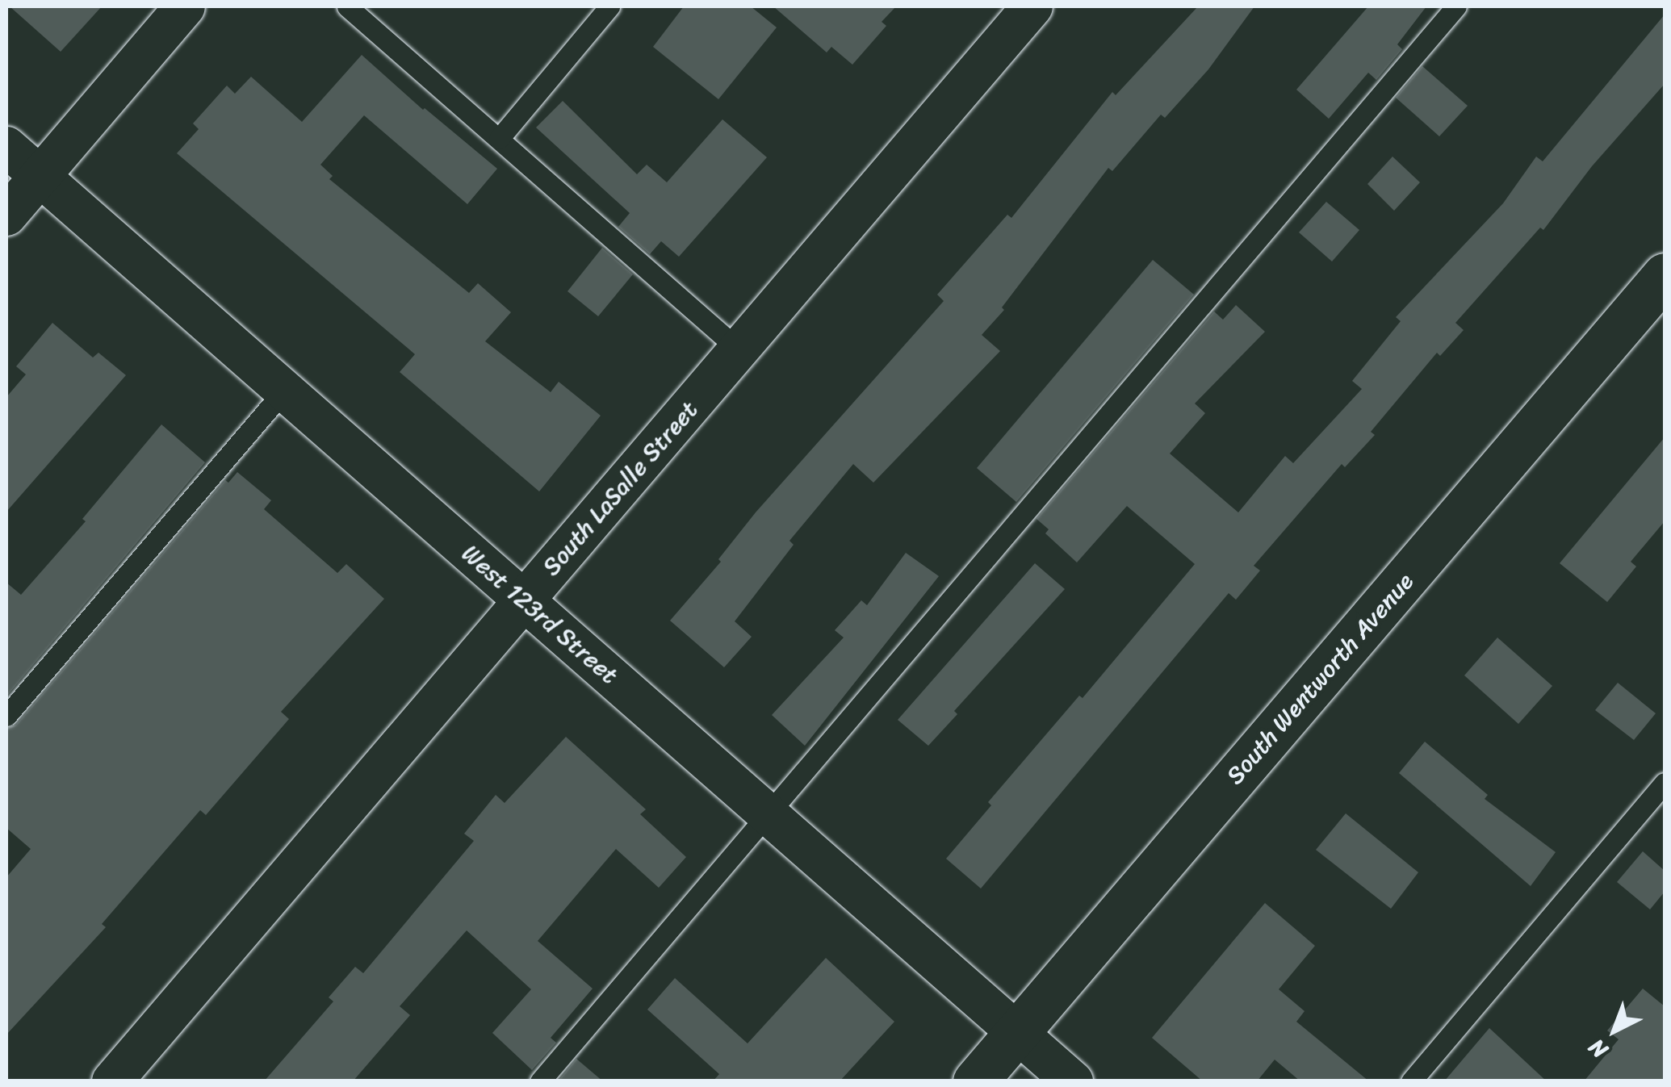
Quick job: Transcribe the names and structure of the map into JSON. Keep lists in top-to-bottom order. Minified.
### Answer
{"streets":{"street":["South LaSalle Street","West 123rd Street","South Wentworth Avenue"]},"crossings":[["South LaSalle Street","West 123rd Street"],["West 123rd Street","South Wentworth Avenue"]],"north":"bottom left"}
